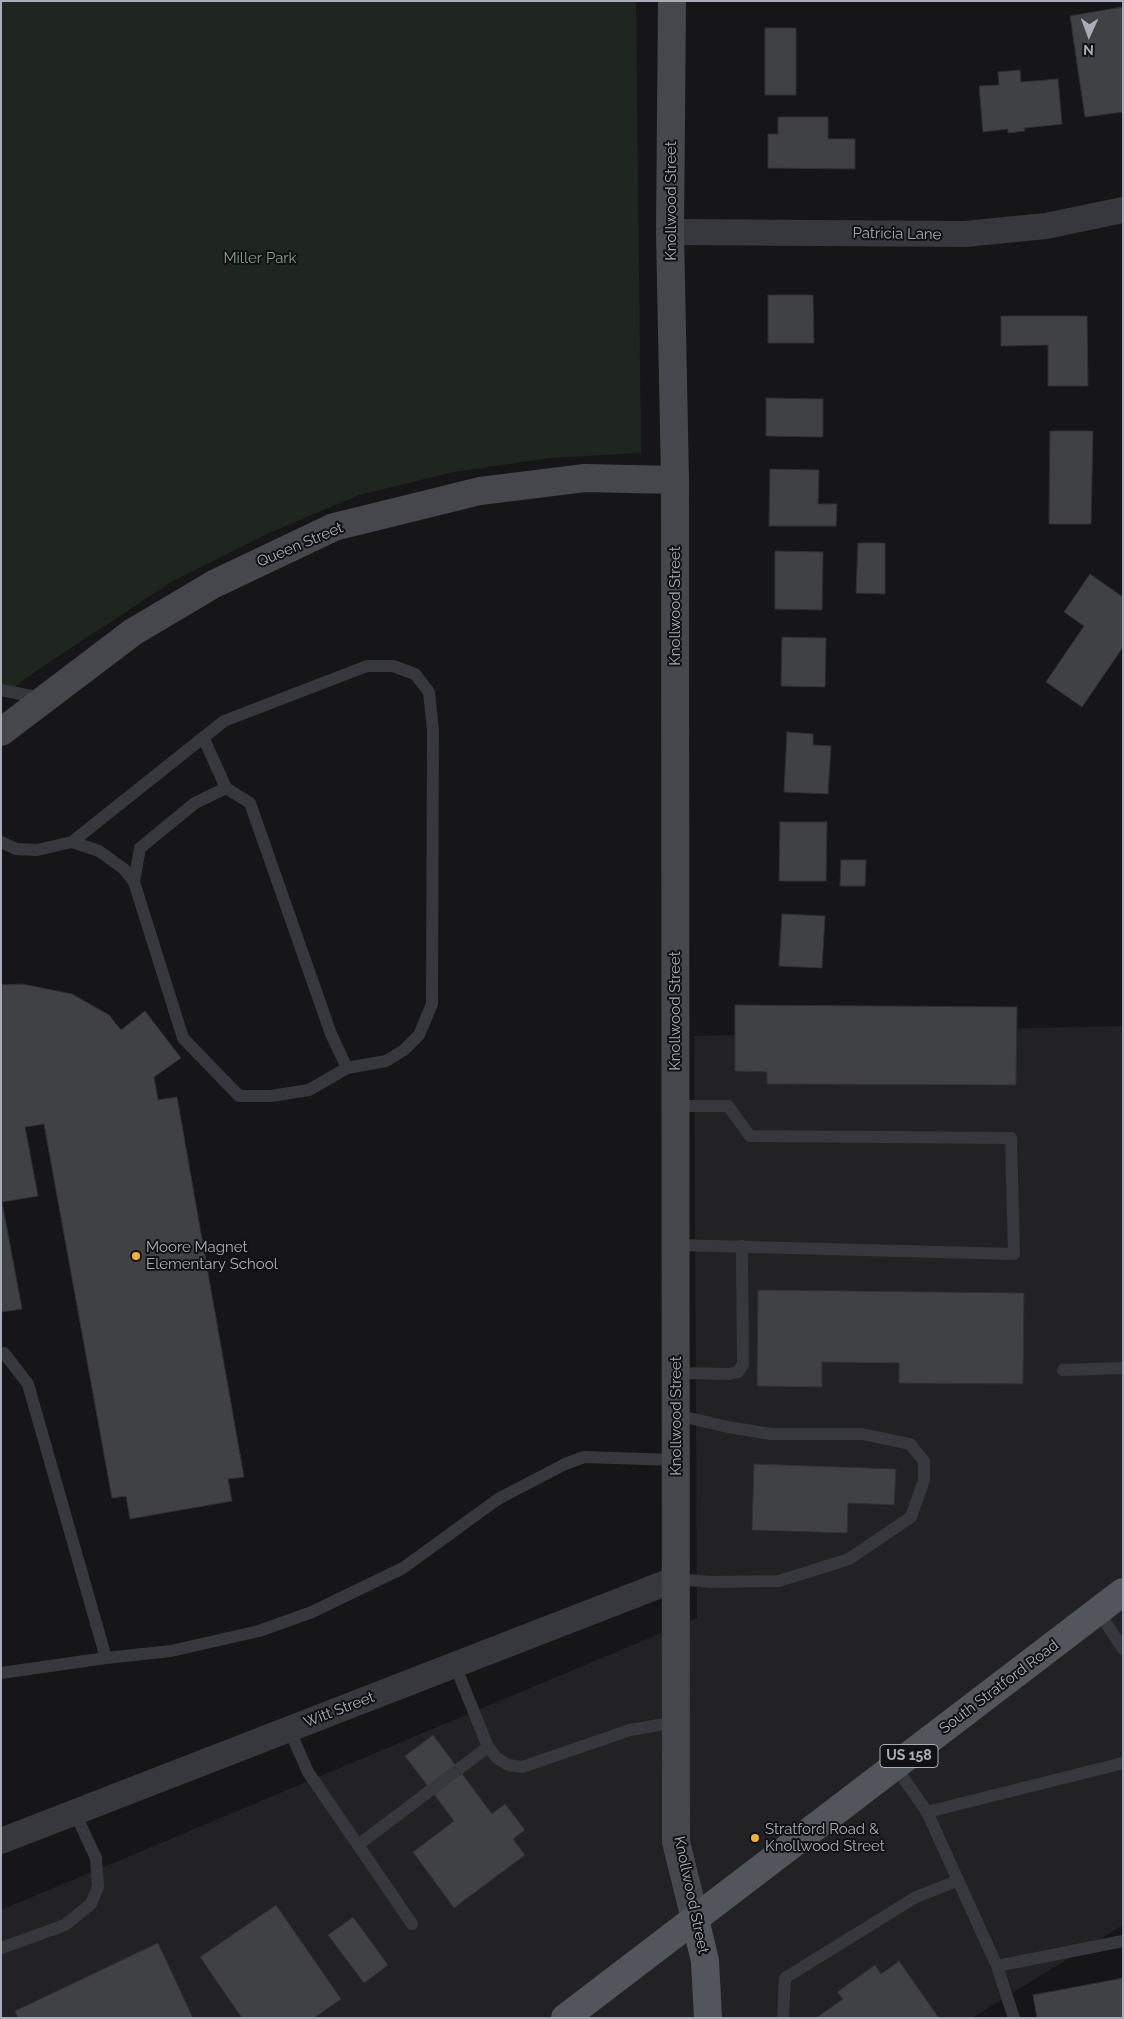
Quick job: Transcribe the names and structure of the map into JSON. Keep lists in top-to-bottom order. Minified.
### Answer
{"streets":{"main road":["Knollwood Street","Queen Street","South Stratford Road","US 158"],"street":["Patricia Lane","Witt Street"]},"crossings":[["Knollwood Street","Patricia Lane"],["Knollwood Street","Queen Street"],["Knollwood Street","South Stratford Road"],["Knollwood Street","Witt Street"]],"parks":["Miller Park"],"places":["Moore Magnet Elementary School","Stratford Road & Knollwood Street"],"north":"bottom"}
